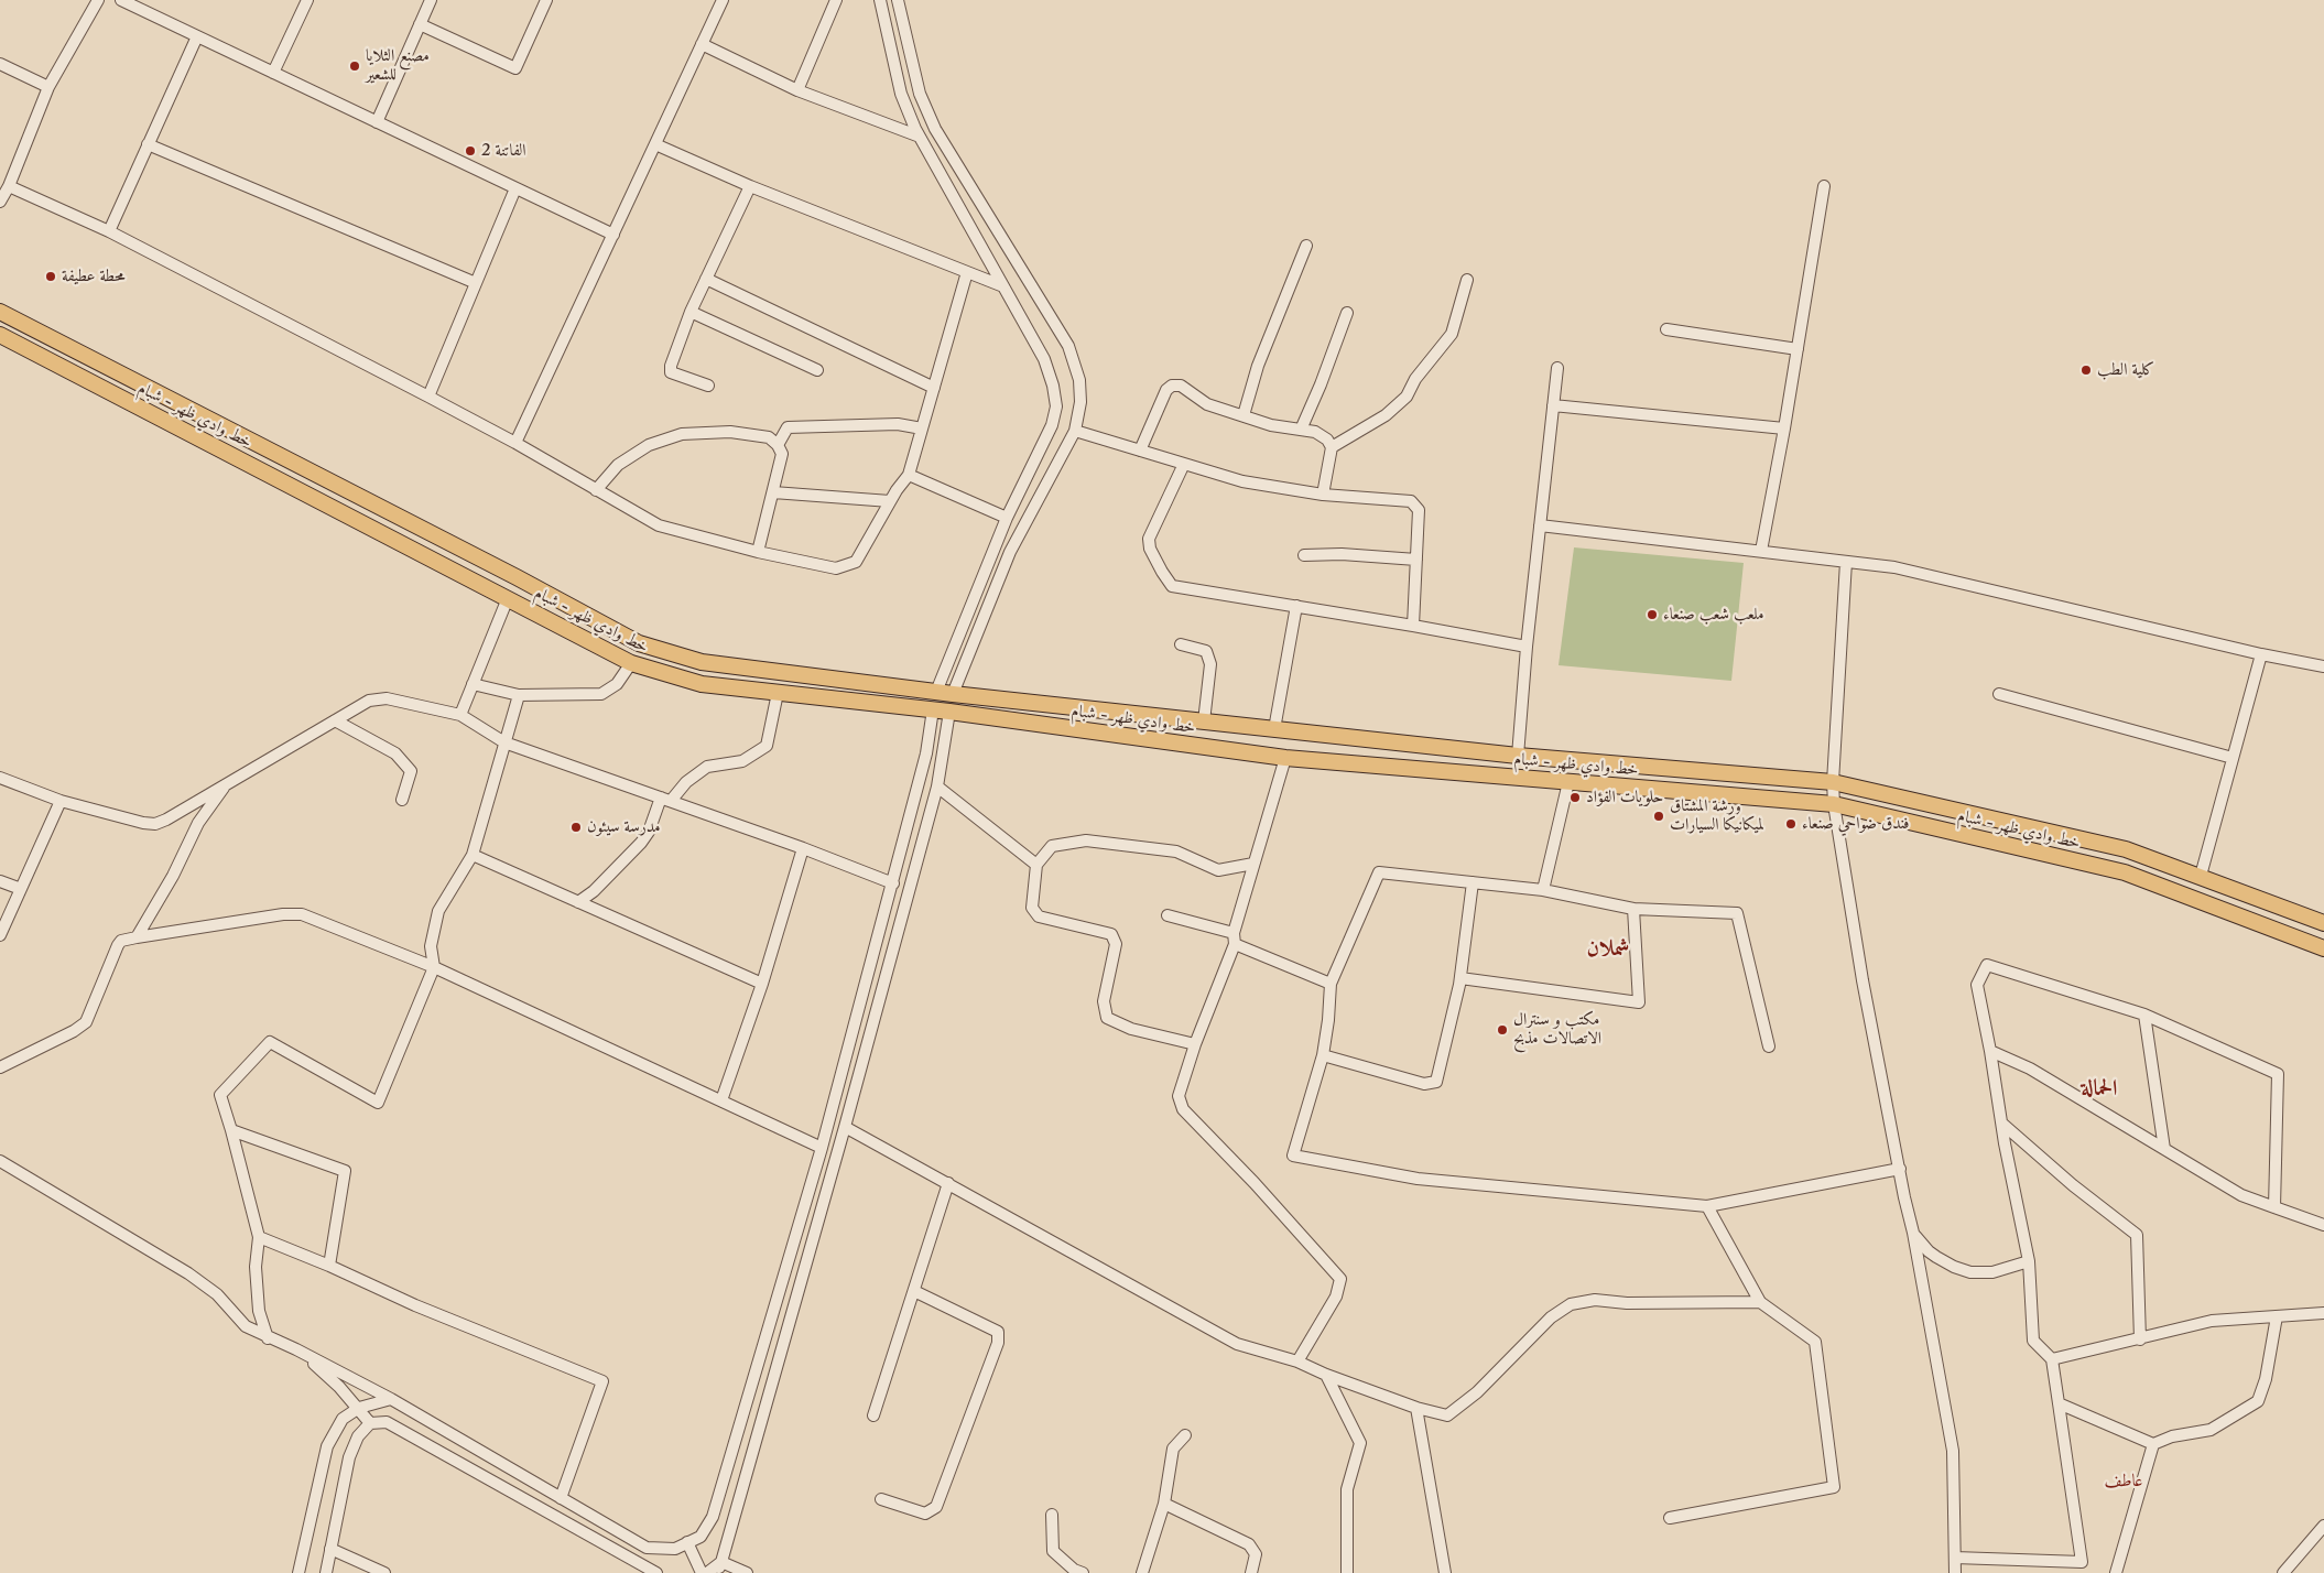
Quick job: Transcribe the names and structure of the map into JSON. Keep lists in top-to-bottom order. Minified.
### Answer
{"streets":{"main road":["خط وادي ظهر - شبام"]},"districts":["شملان","الحمالة","عاطف"],"places":["مصنع الثلايا للشعير","الفاتنة 2","محطة عطيفة","كلية الطب","ملعب شعب صنعاء","حلويات الفؤاد","ورشة المشتاق لميكانيكا السيارات","فندق ضواحي صنعاء","مدرسة سيئون","مكتب و سنترال الاتصالات مذبح"]}
